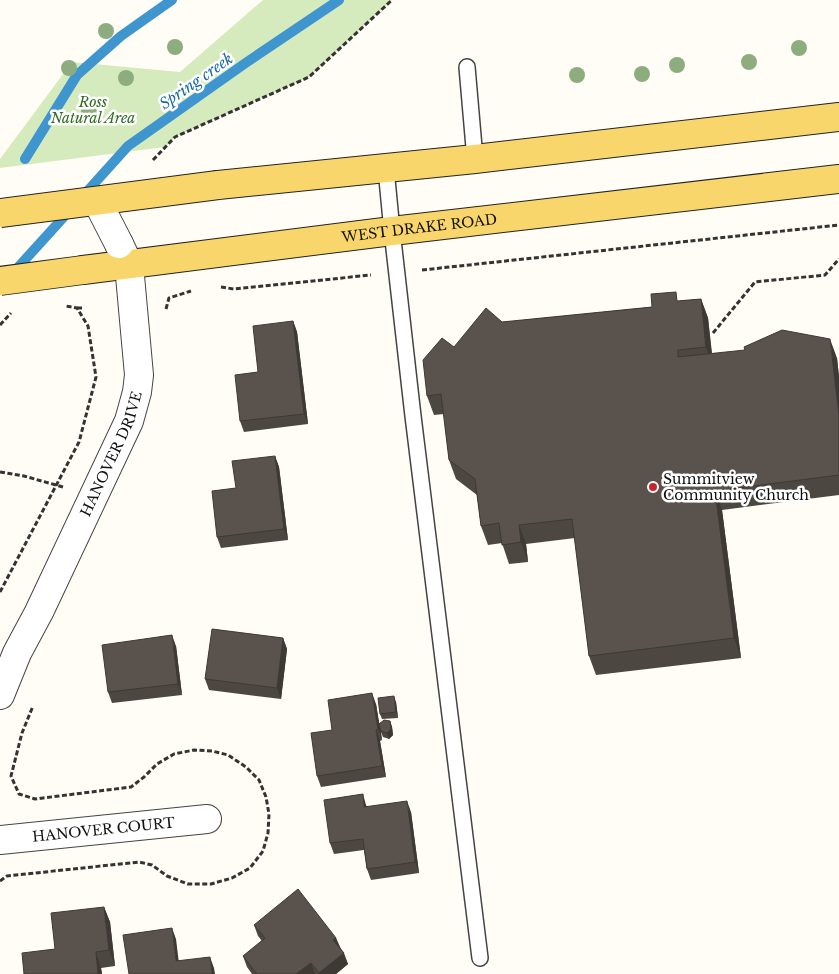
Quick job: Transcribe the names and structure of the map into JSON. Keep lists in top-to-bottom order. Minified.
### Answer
{"streets":{"main road":["WEST DRAKE ROAD"],"street":["HANOVER DRIVE","HANOVER COURT"]},"crossings":[["WEST DRAKE ROAD","HANOVER DRIVE"]],"water":["Spring creek"],"parks":["Ross Natural Area"],"places":["Summitview Community Church"]}
